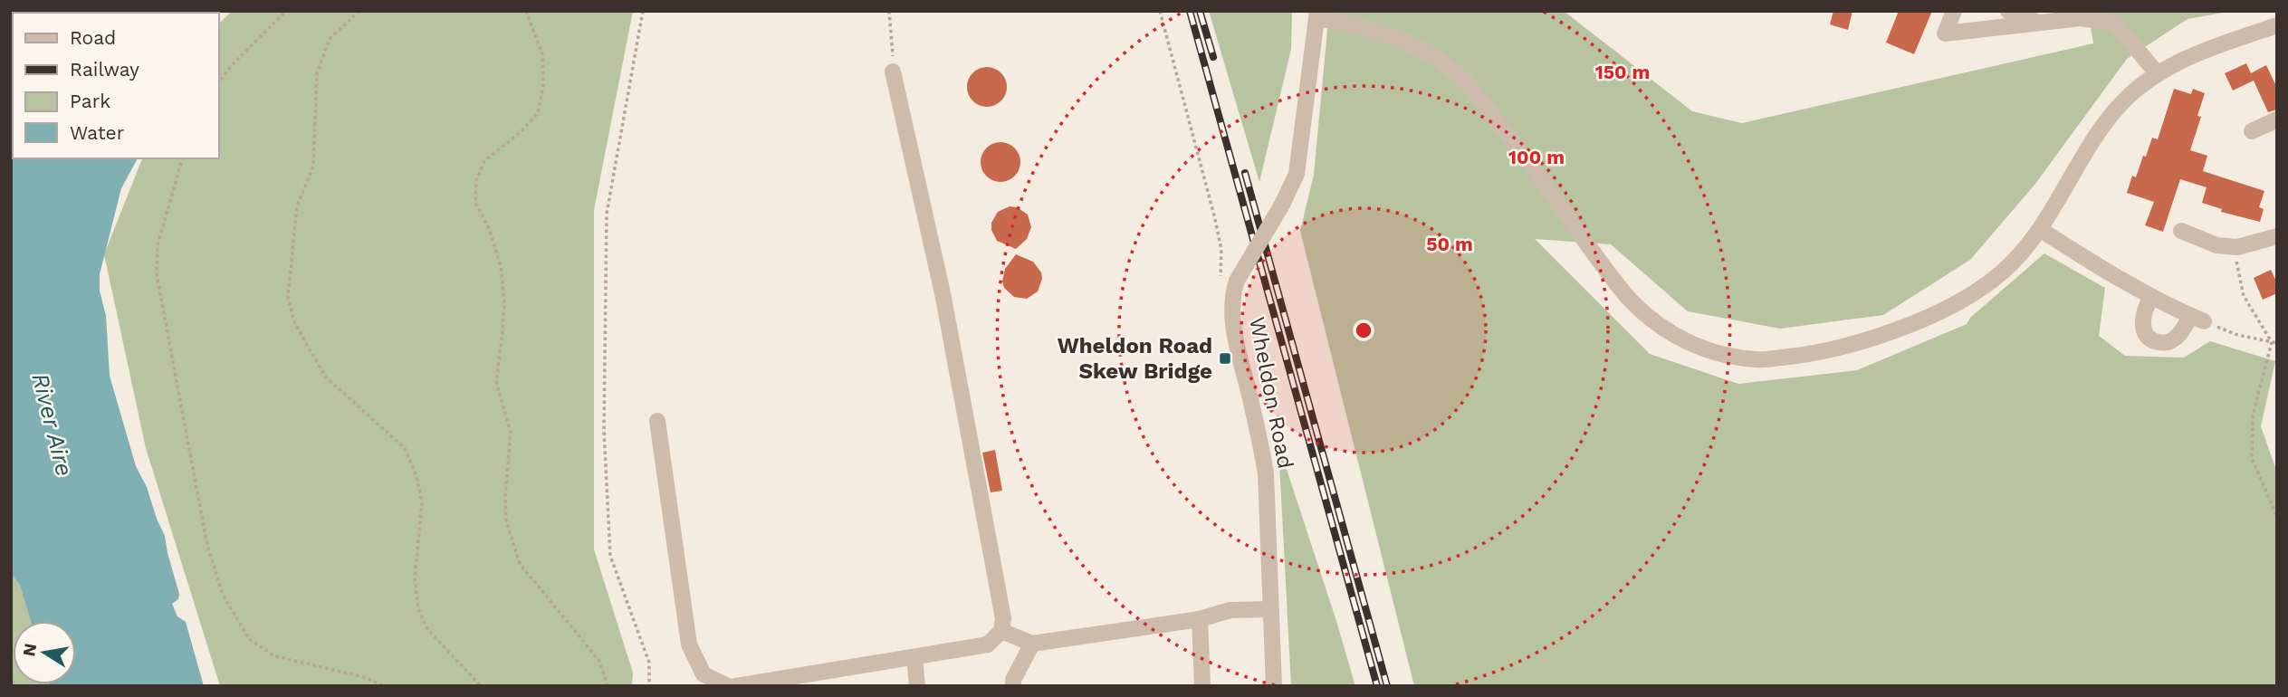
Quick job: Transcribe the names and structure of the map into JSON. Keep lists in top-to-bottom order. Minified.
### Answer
{"streets":{"street":["Wheldon Road"]},"water":["River Aire"],"places":{"transit":["Wheldon Road Skew Bridge"]},"legend":["Road","Railway","Park","Water"],"north":"left","rings":["150 m","100 m","50 m"]}
